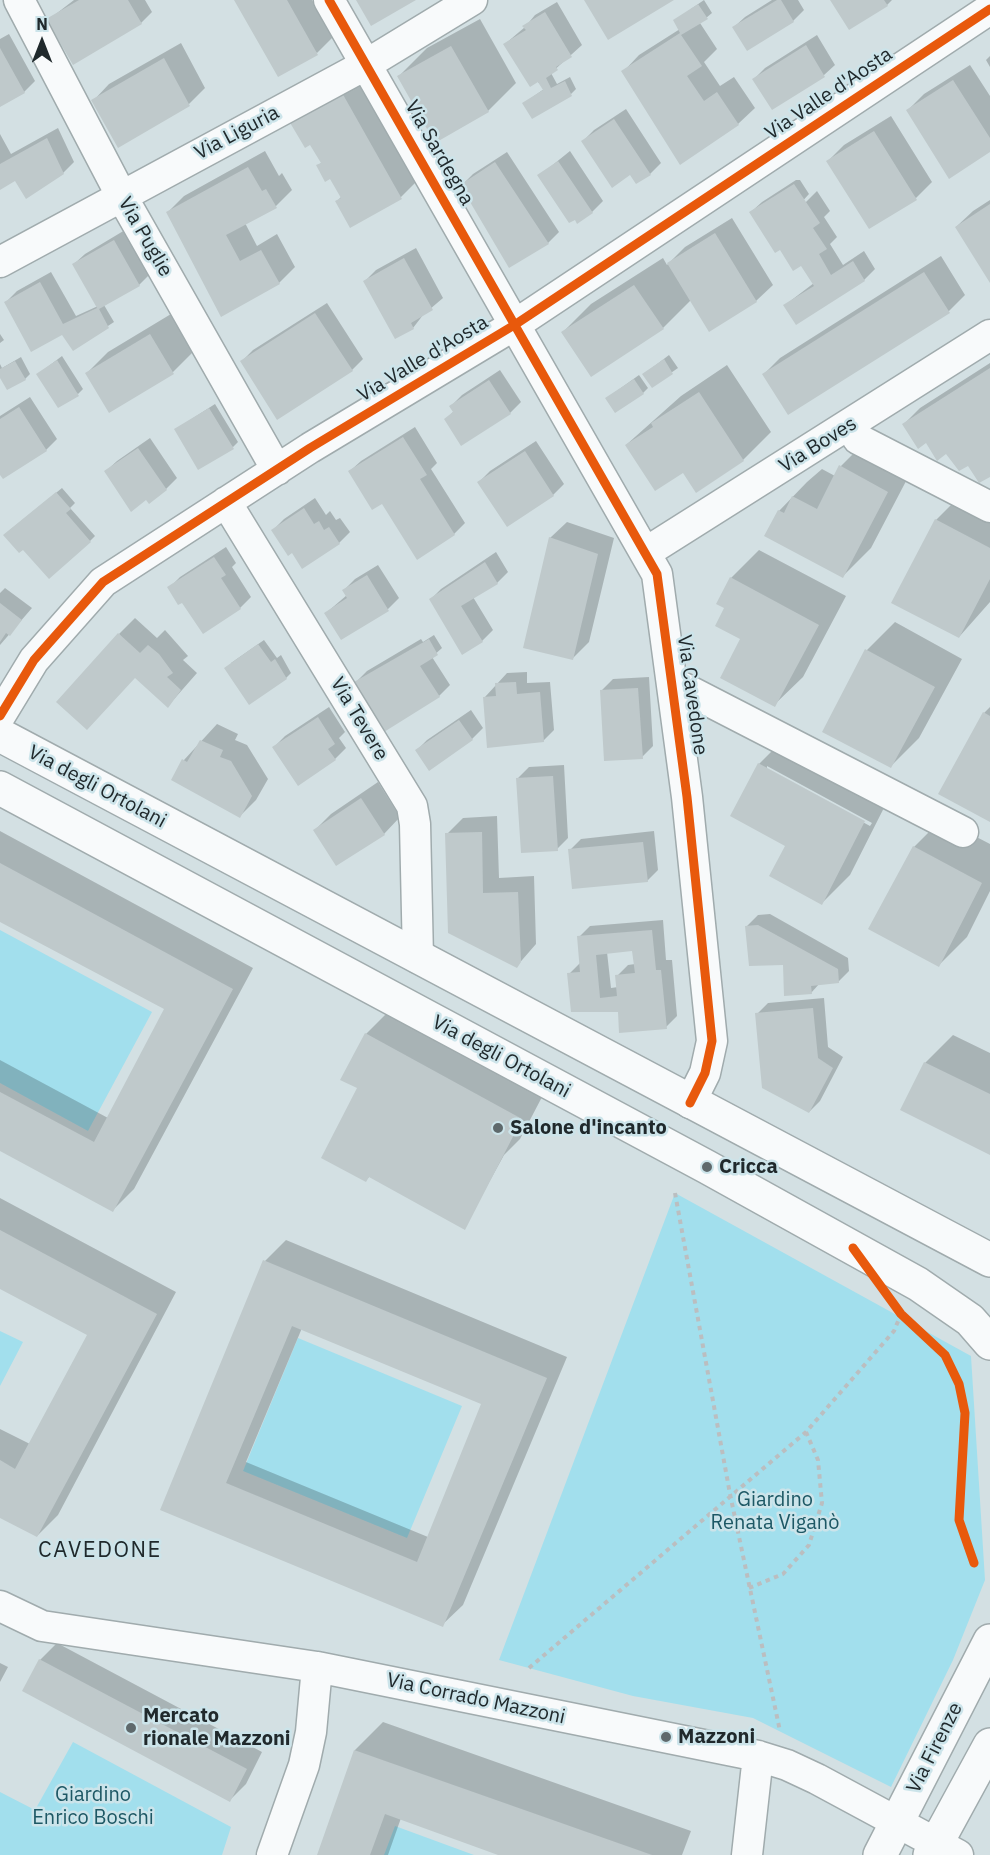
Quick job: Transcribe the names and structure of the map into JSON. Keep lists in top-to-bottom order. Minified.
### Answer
{"streets":{"main road":["Via degli Ortolani","Via Firenze"],"street":["Via Valle d'Aosta","Via Liguria","Via Sardegna","Via Puglie","Via Boves","Via Cavedone","Via Tevere","Via Corrado Mazzoni"]},"crossings":[["Via Valle d'Aosta","Via Sardegna"],["Via Valle d'Aosta","Via Puglie"],["Via Valle d'Aosta","Via Cavedone"],["Via Valle d'Aosta","Via Tevere"],["Via Liguria","Via Sardegna"],["Via Liguria","Via Puglie"],["Via Sardegna","Via Cavedone"],["Via Boves","Via Cavedone"],["Via Cavedone","Via degli Ortolani"],["Via Tevere","Via degli Ortolani"],["Via Corrado Mazzoni","Via Firenze"]],"districts":["CAVEDONE"],"parks":["Giardino Renata Viganò","Giardino Enrico Boschi"],"places":["Salone d'incanto","Cricca","Mercato rionale Mazzoni","Mazzoni"],"north":"top"}
